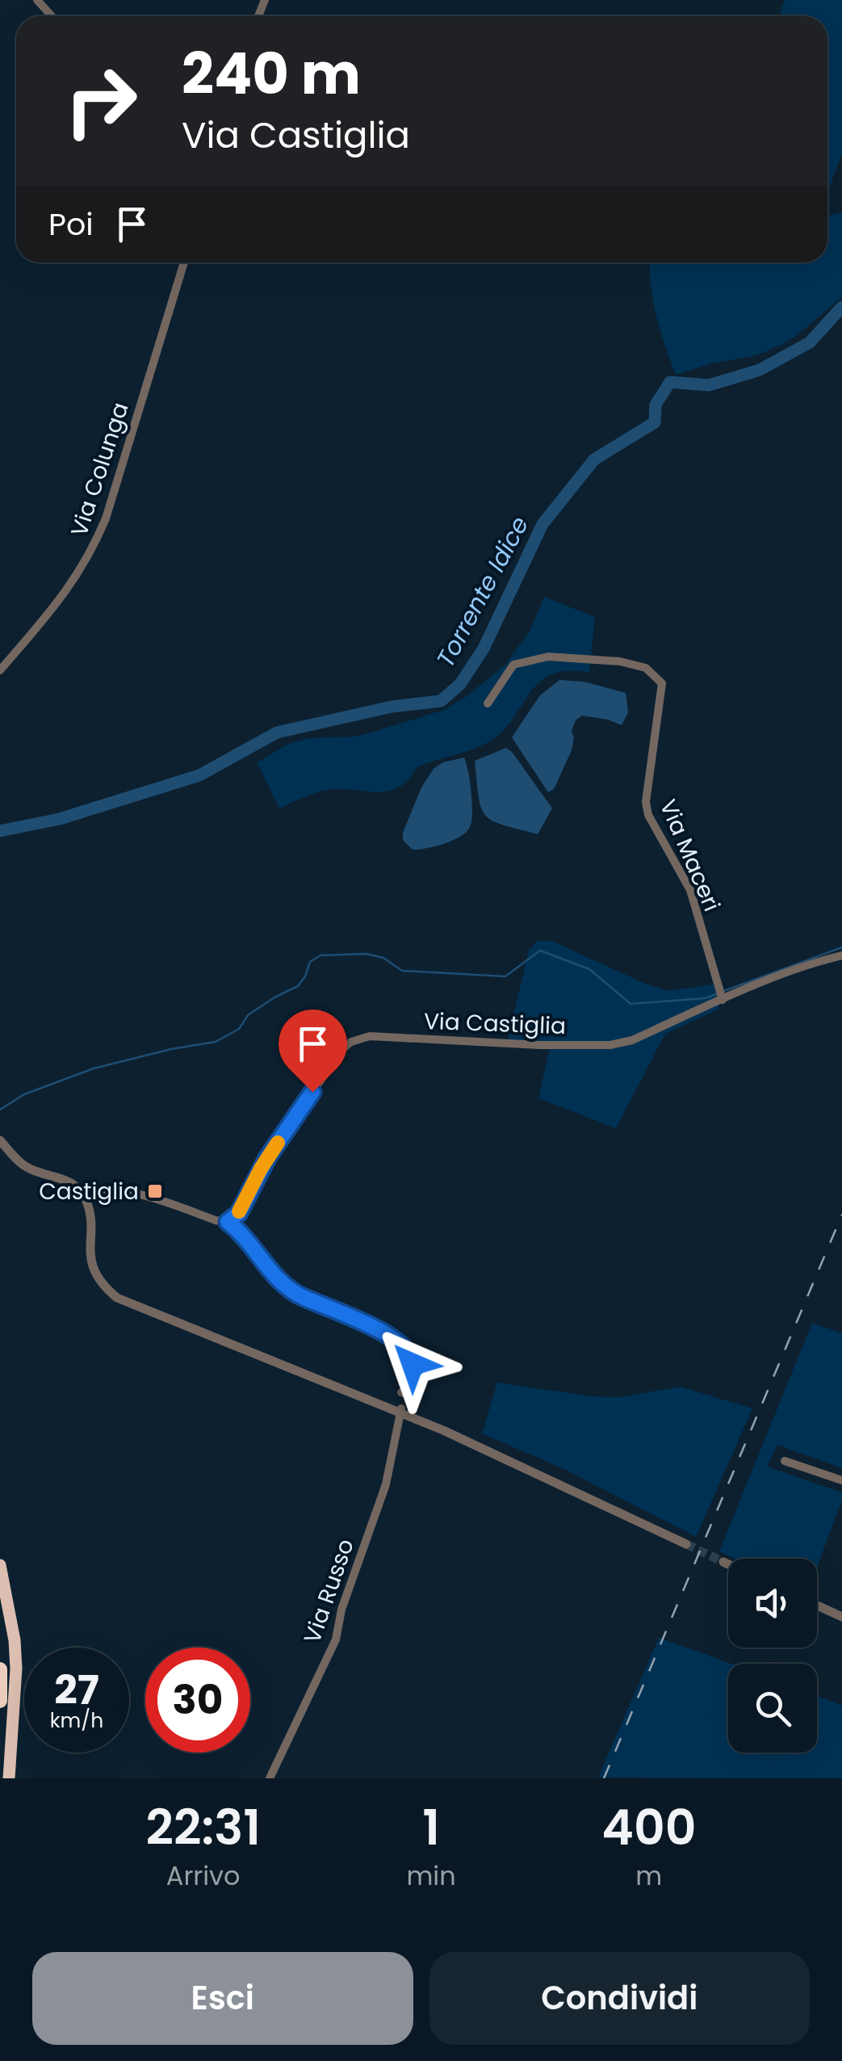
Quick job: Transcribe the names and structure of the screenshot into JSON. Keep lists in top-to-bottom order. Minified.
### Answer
{"streets":{"street":["Via Colunga","Via Maceri","Via Castiglia","Via Russo"]},"crossings":[["Via Maceri","Via Castiglia"]],"water":["Torrente Idice"],"places":{"transit":["Castiglia"]},"page":{"turn":["240 m","Via Castiglia"],"then":"Poi","speed":"27 km/h","limit":"30","eta":["22:31","Arrivo","1","min","400","m"],"buttons":["Esci","Condividi"]}}
